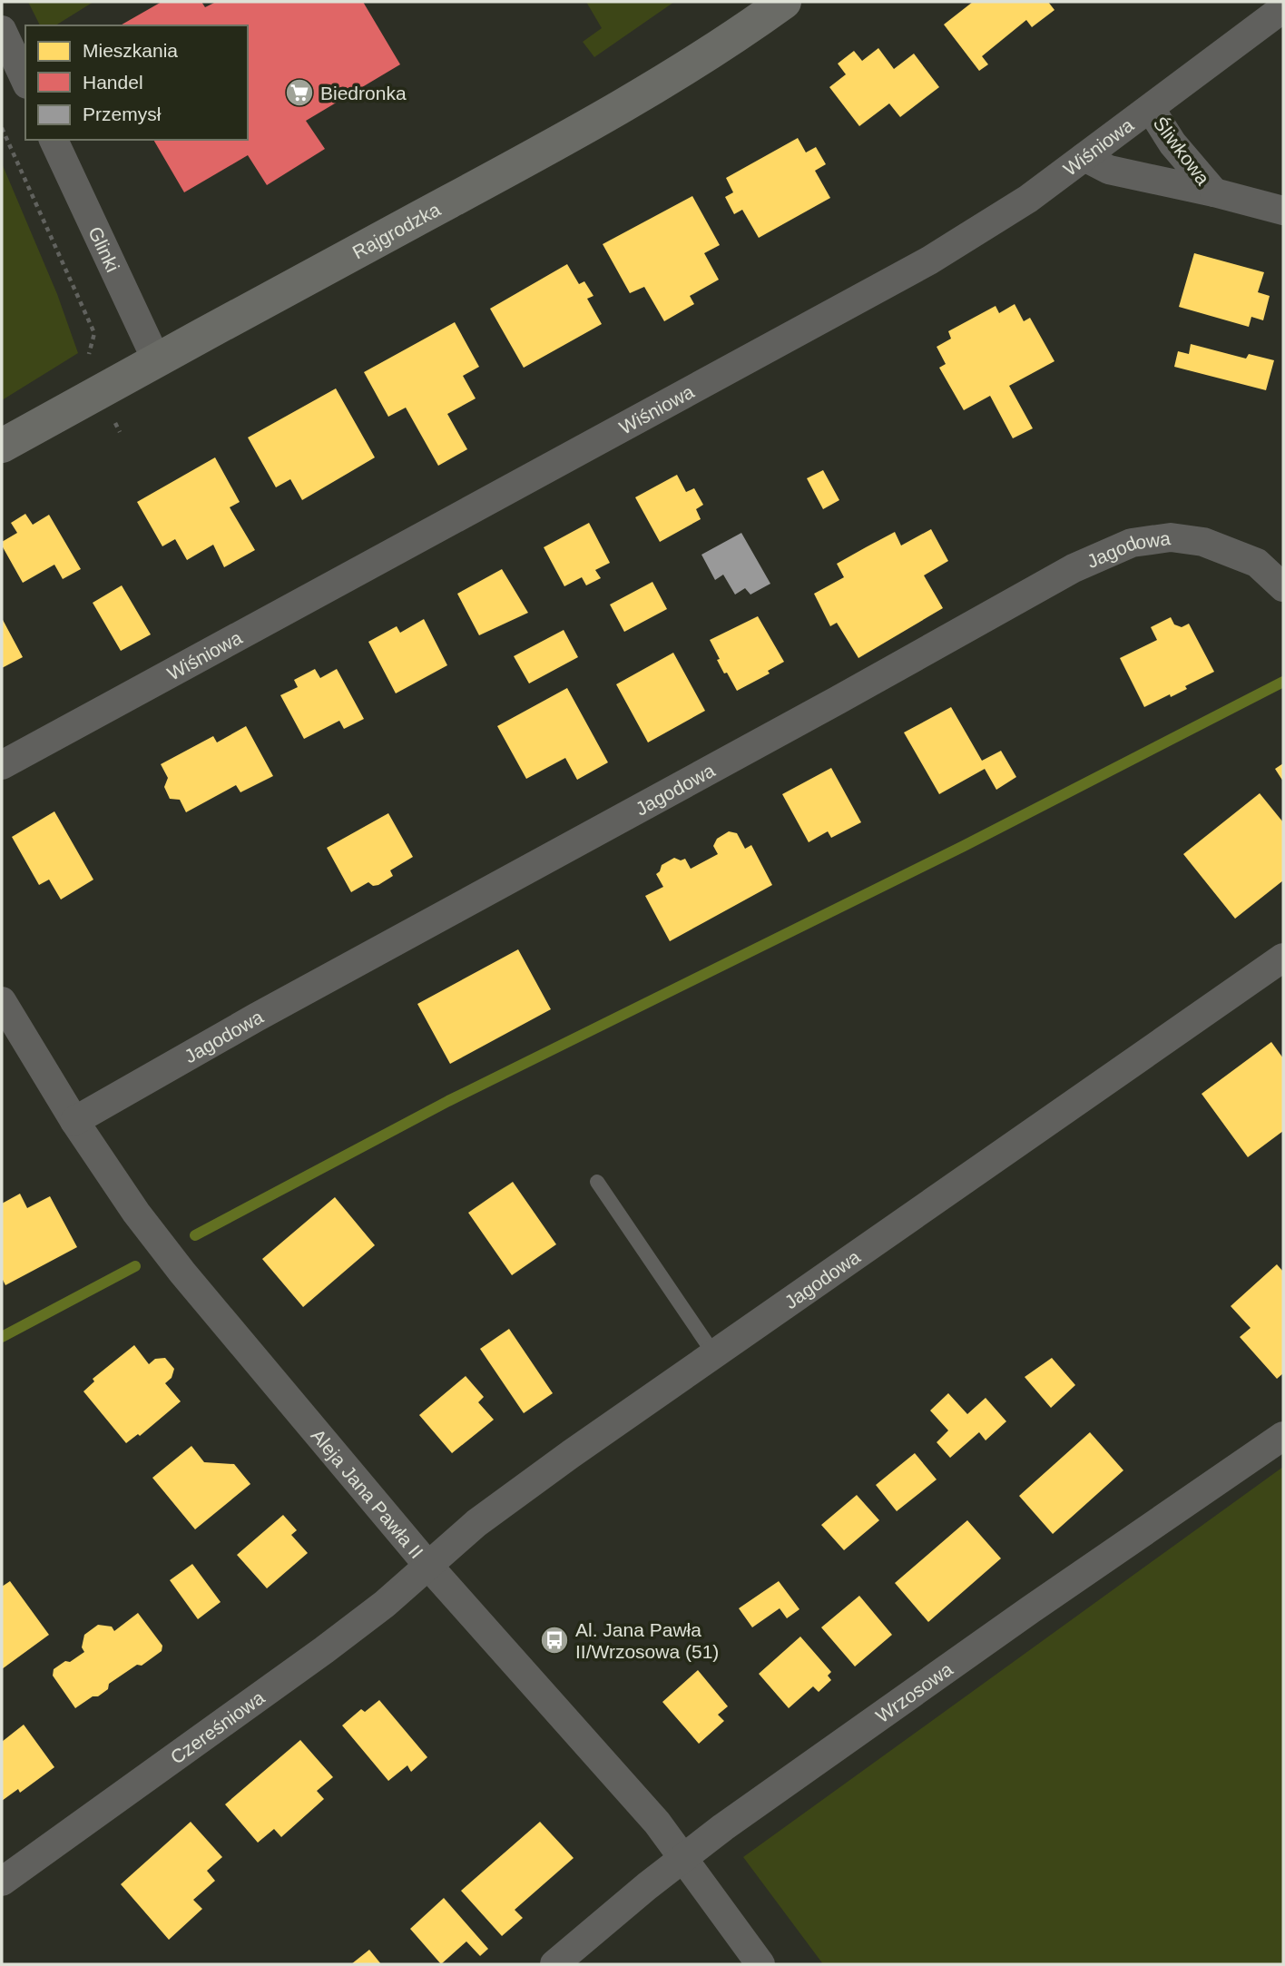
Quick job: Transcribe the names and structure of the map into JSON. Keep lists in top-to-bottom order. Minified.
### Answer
{"streets":{"street":["Wiśniowa","Śliwkowa","Rajgrodzka","Glinki","Jagodowa","Aleja Jana Pawła II","Wrzosowa","Czereśniowa"]},"crossings":[["Wiśniowa","Śliwkowa"],["Rajgrodzka","Glinki"],["Jagodowa","Aleja Jana Pawła II"],["Jagodowa","Czereśniowa"],["Aleja Jana Pawła II","Wrzosowa"],["Aleja Jana Pawła II","Czereśniowa"]],"places":{"supermarket":["Biedronka"],"bus stop":["Al. Jana Pawła II/Wrzosowa (51)"]},"legend":["Mieszkania","Handel","Przemysł"]}
